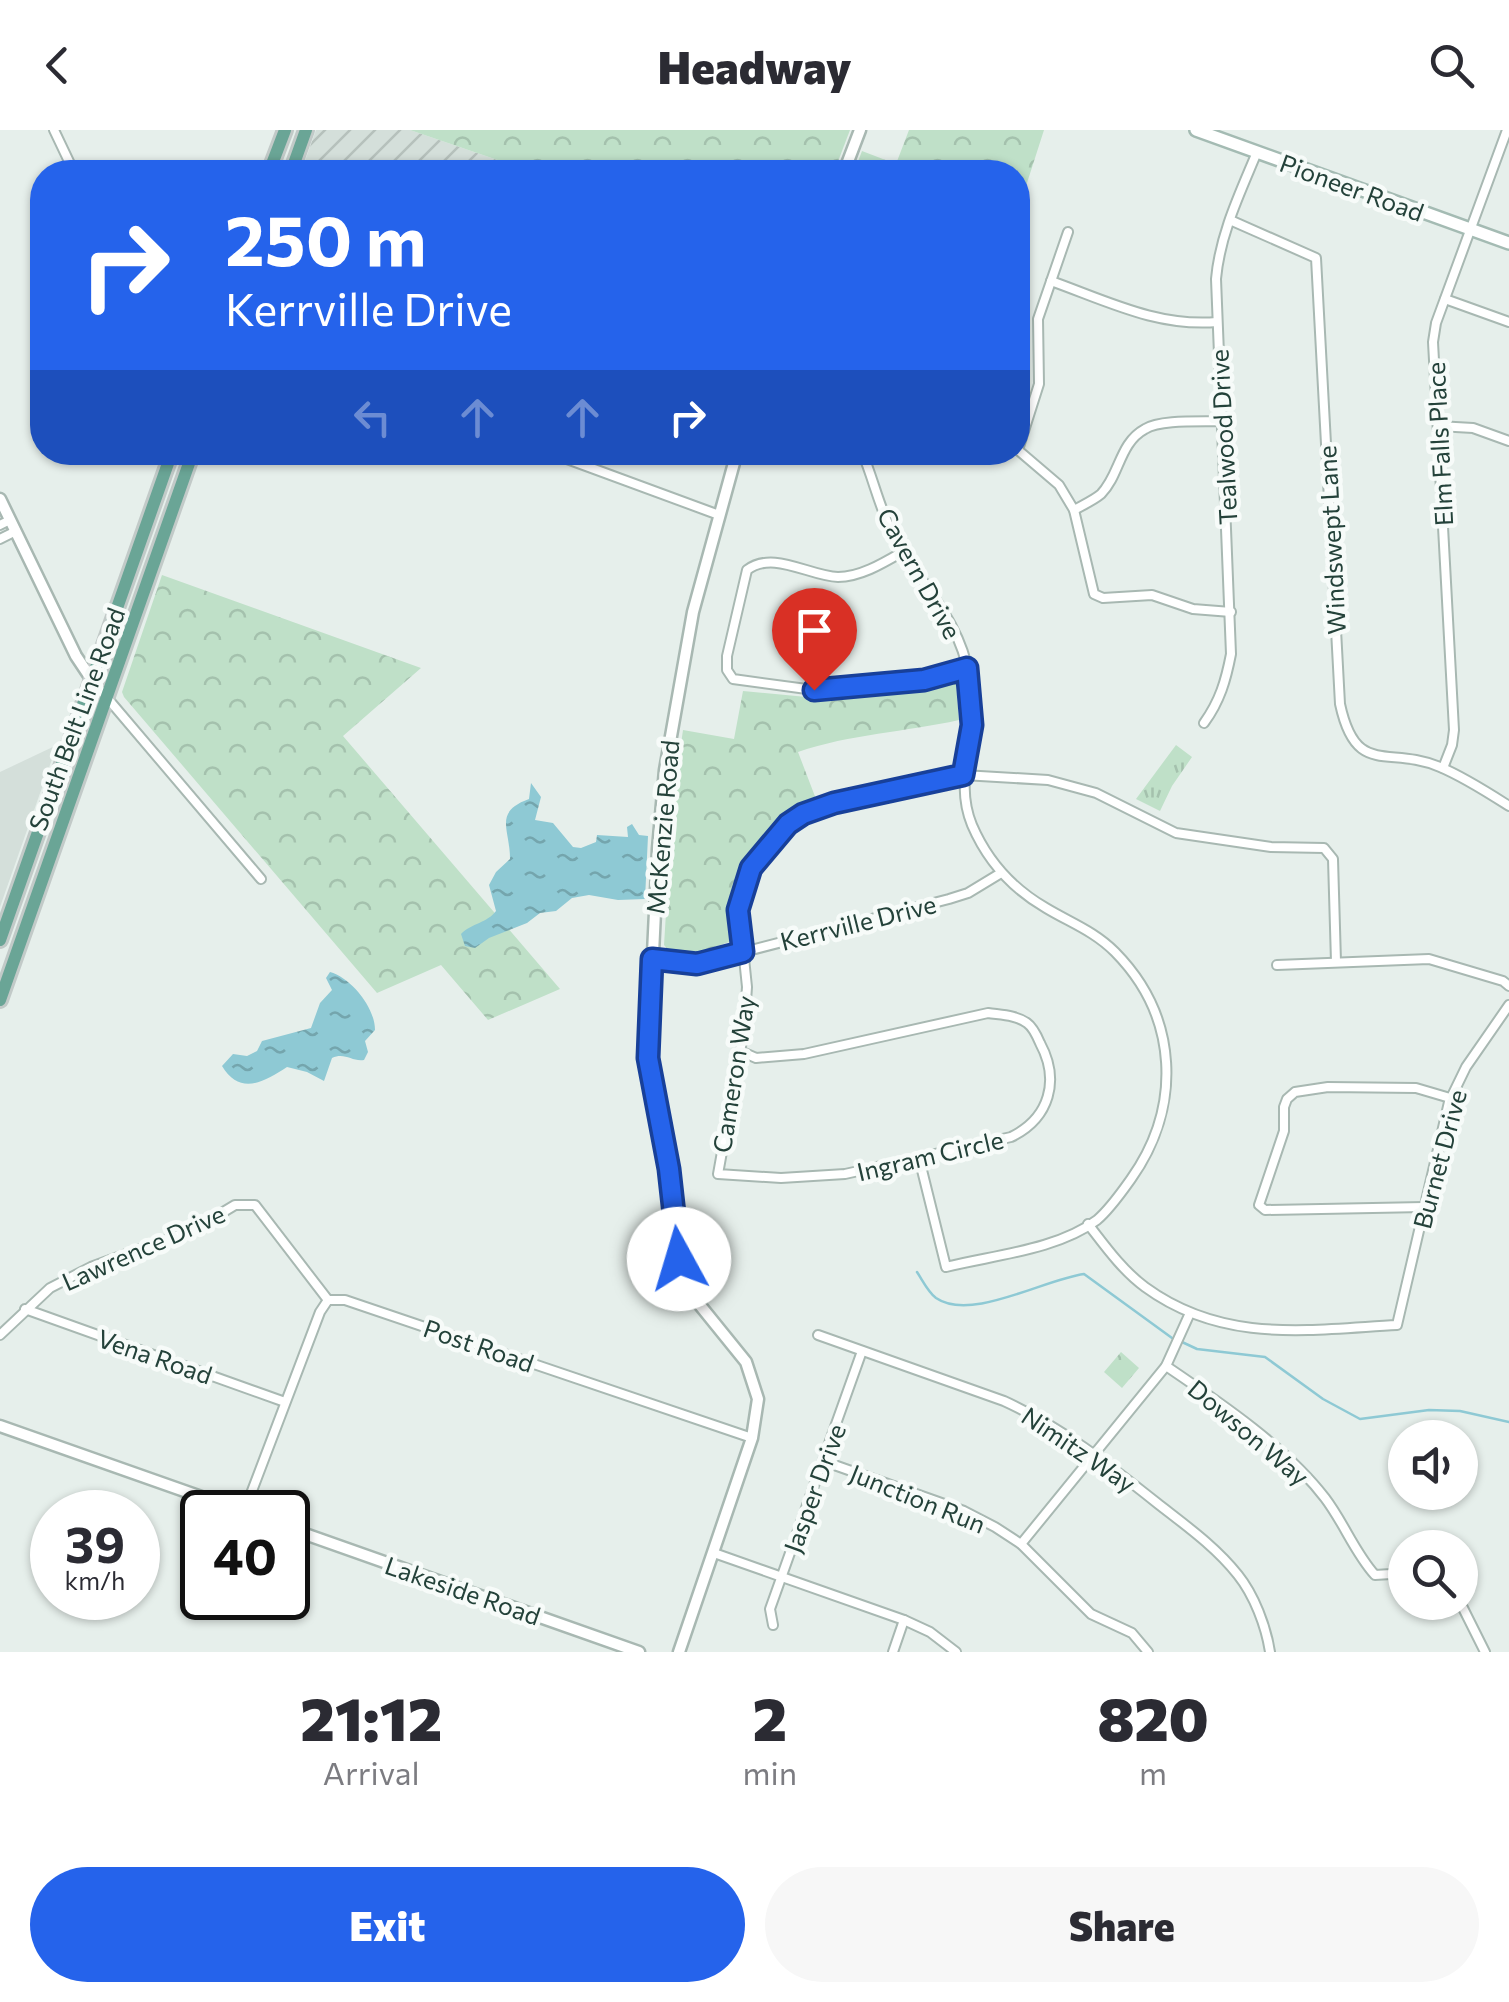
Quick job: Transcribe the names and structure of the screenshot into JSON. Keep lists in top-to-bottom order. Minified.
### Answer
{"streets":{"main road":["Pioneer Road","South Belt Line Road"],"street":["Tealwood Drive","Elm Falls Place","Windswept Lane","Cavern Drive","McKenzie Road","Kerrville Drive","Cameron Way","Ingram Circle","Burnet Drive","Lawrence Drive","Post Road","Vena Road","Dowson Way","Nimitz Way","Jasper Drive","Junction Run","Lakeside Road"]},"crossings":[["Pioneer Road","Tealwood Drive"],["Pioneer Road","Elm Falls Place"],["Tealwood Drive","Windswept Lane"],["Elm Falls Place","Windswept Lane"],["Cavern Drive","Kerrville Drive"],["Cavern Drive","Cameron Way"],["Cavern Drive","Ingram Circle"],["McKenzie Road","Kerrville Drive"],["McKenzie Road","Post Road"],["Kerrville Drive","Cameron Way"],["Cameron Way","Ingram Circle"],["Lawrence Drive","Post Road"],["Lawrence Drive","Vena Road"],["Nimitz Way","Jasper Drive"],["Jasper Drive","Junction Run"]],"page":{"header":"Headway","turn":["250 m","Kerrville Drive"],"speed":"39 km/h","limit":"40","eta":["21:12","Arrival","2","min","820","m"],"buttons":["Exit","Share"]}}
